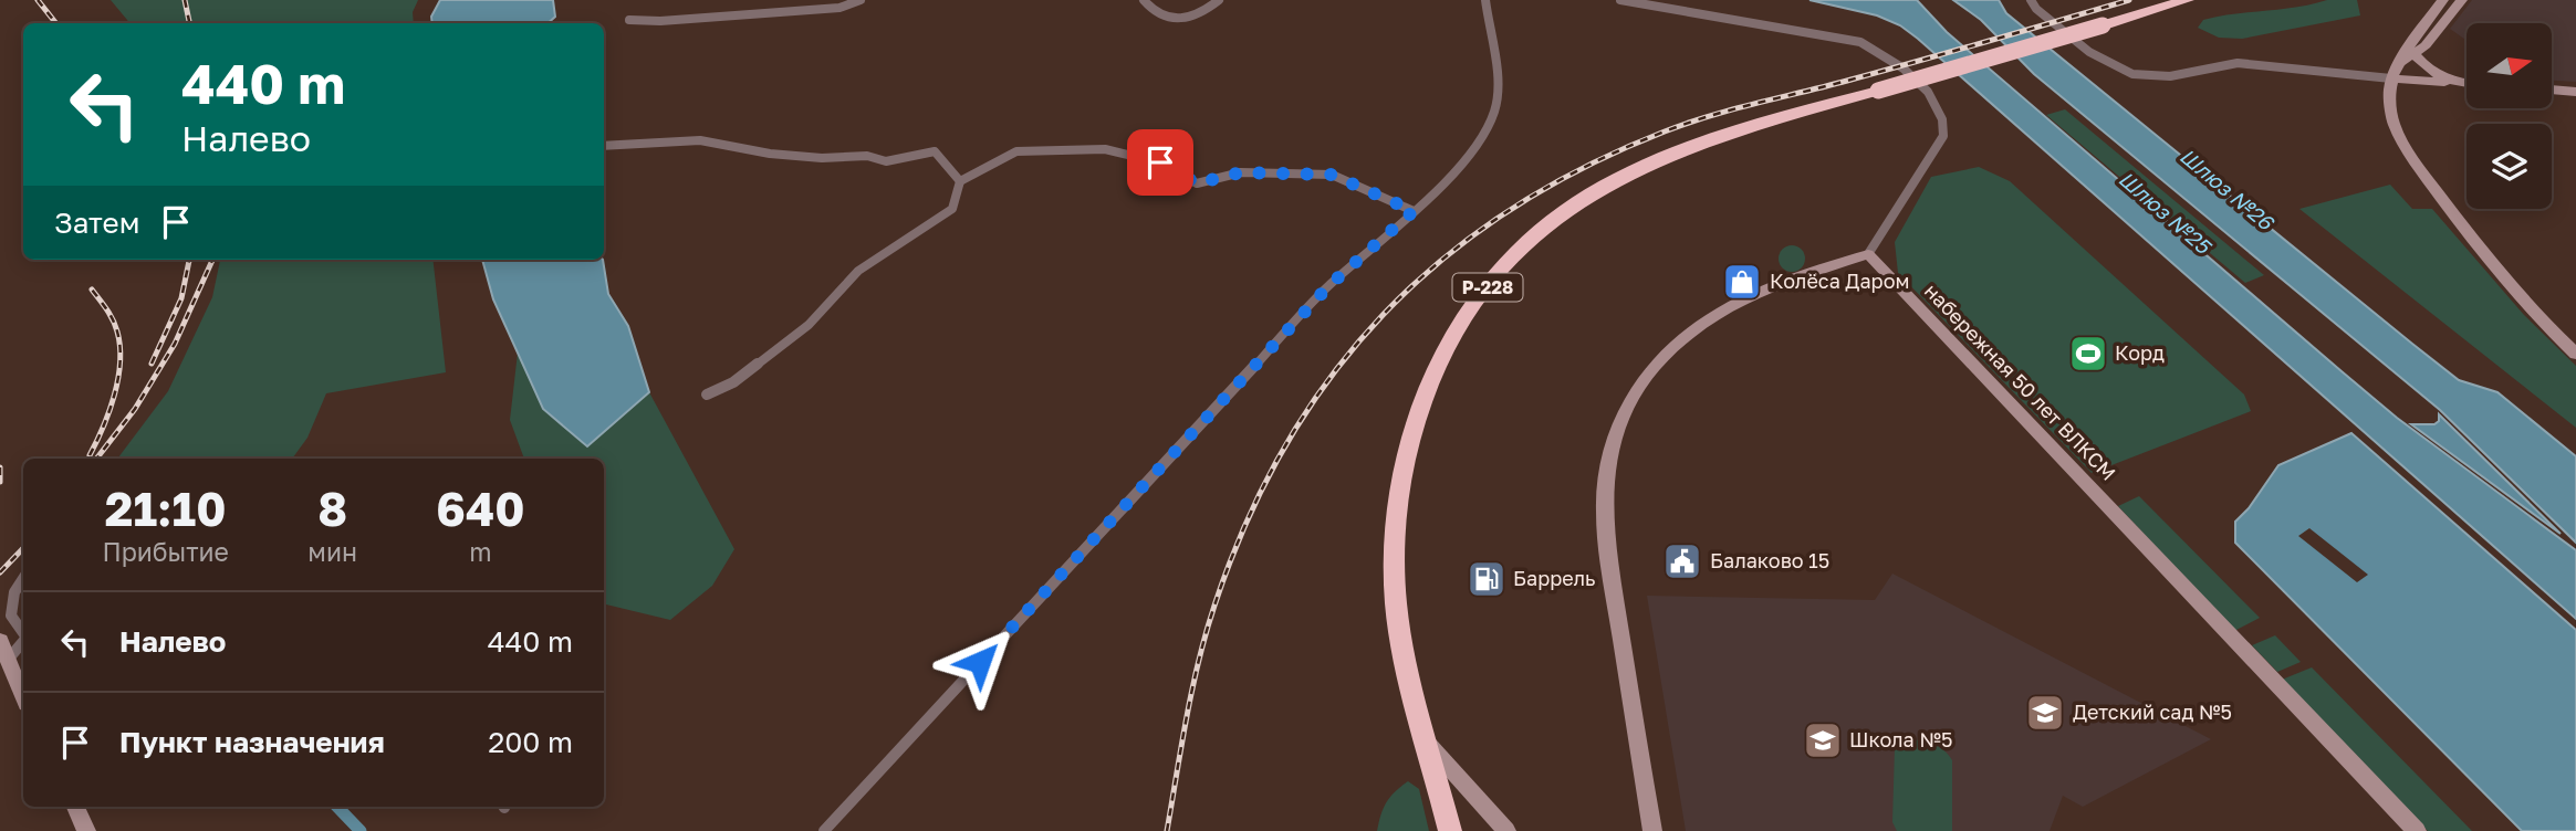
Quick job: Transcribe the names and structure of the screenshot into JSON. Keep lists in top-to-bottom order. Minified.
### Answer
{"streets":{"highway":["Р-228"],"street":["набережная 50 лет ВЛКСМ"]},"water":["Шлюз №26","Шлюз №25"],"places":{"shop":["Колёса Даром"],"sports":["Корд"],"public building":["Балаково 15"],"fuel station":["Баррель"],"school or university":["Детский сад №5","Школа №5"]},"north":"right","page":{"turn":["440 m","Налево"],"then":"Затем","eta":["21:10","Прибытие","8","мин","640","m"],"list":[{"name":"Налево","value":"440 m"},{"name":"Пункт назначения","value":"200 m"}]}}
